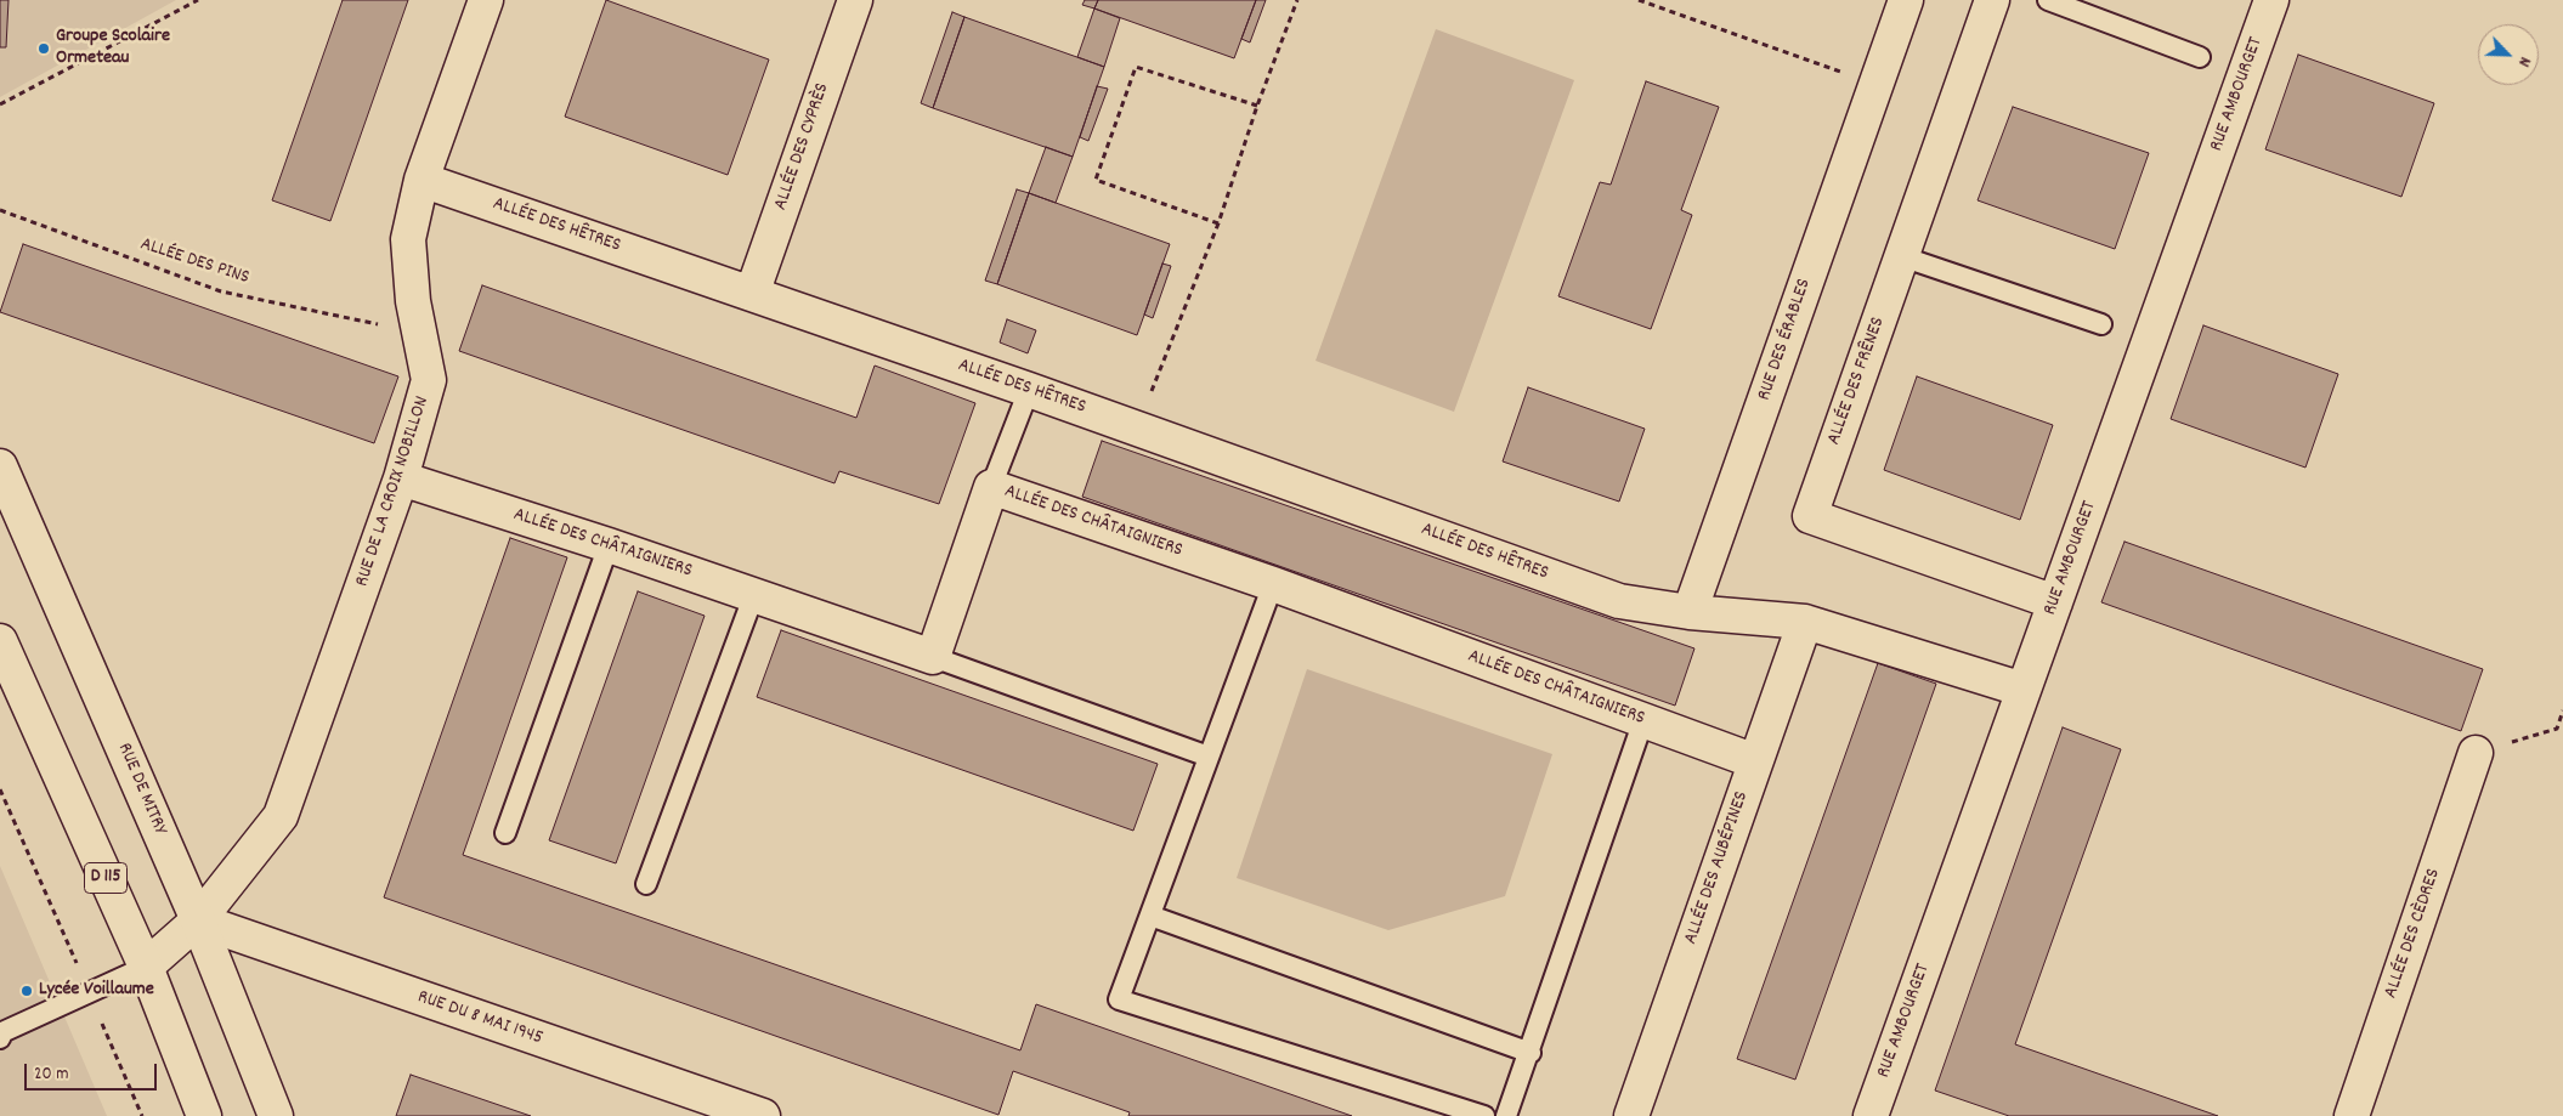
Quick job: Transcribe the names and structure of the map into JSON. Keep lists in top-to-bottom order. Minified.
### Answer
{"streets":{"street":["RUE AMBOURGET","ALLÉE DES CYPRÈS","ALLÉE DES HÊTRES","RUE DES ÉRABLES","ALLÉE DES FRÊNES","RUE DE LA CROIX NOBILLON","ALLÉE DES CHÂTAIGNIERS","RUE DE MITRY","ALLÉE DES AUBÉPINES","D 115","ALLÉE DES CÈDRES","RUE DU 8 MAI 1945"],"path":["ALLÉE DES PINS"]},"crossings":[["RUE AMBOURGET","ALLÉE DES FRÊNES"],["ALLÉE DES CYPRÈS","ALLÉE DES HÊTRES"],["ALLÉE DES HÊTRES","RUE DES ÉRABLES"],["ALLÉE DES HÊTRES","RUE DE LA CROIX NOBILLON"],["ALLÉE DES PINS","RUE DE LA CROIX NOBILLON"],["RUE DE LA CROIX NOBILLON","ALLÉE DES CHÂTAIGNIERS"],["RUE DE LA CROIX NOBILLON","RUE DE MITRY"],["RUE DE LA CROIX NOBILLON","D 115"],["RUE DE LA CROIX NOBILLON","RUE DU 8 MAI 1945"],["ALLÉE DES CHÂTAIGNIERS","ALLÉE DES AUBÉPINES"],["RUE DE MITRY","RUE DU 8 MAI 1945"]],"places":["Groupe Scolaire Ormeteau","Lycée Voillaume"],"scale_bar":"20 m","north":"bottom right"}
